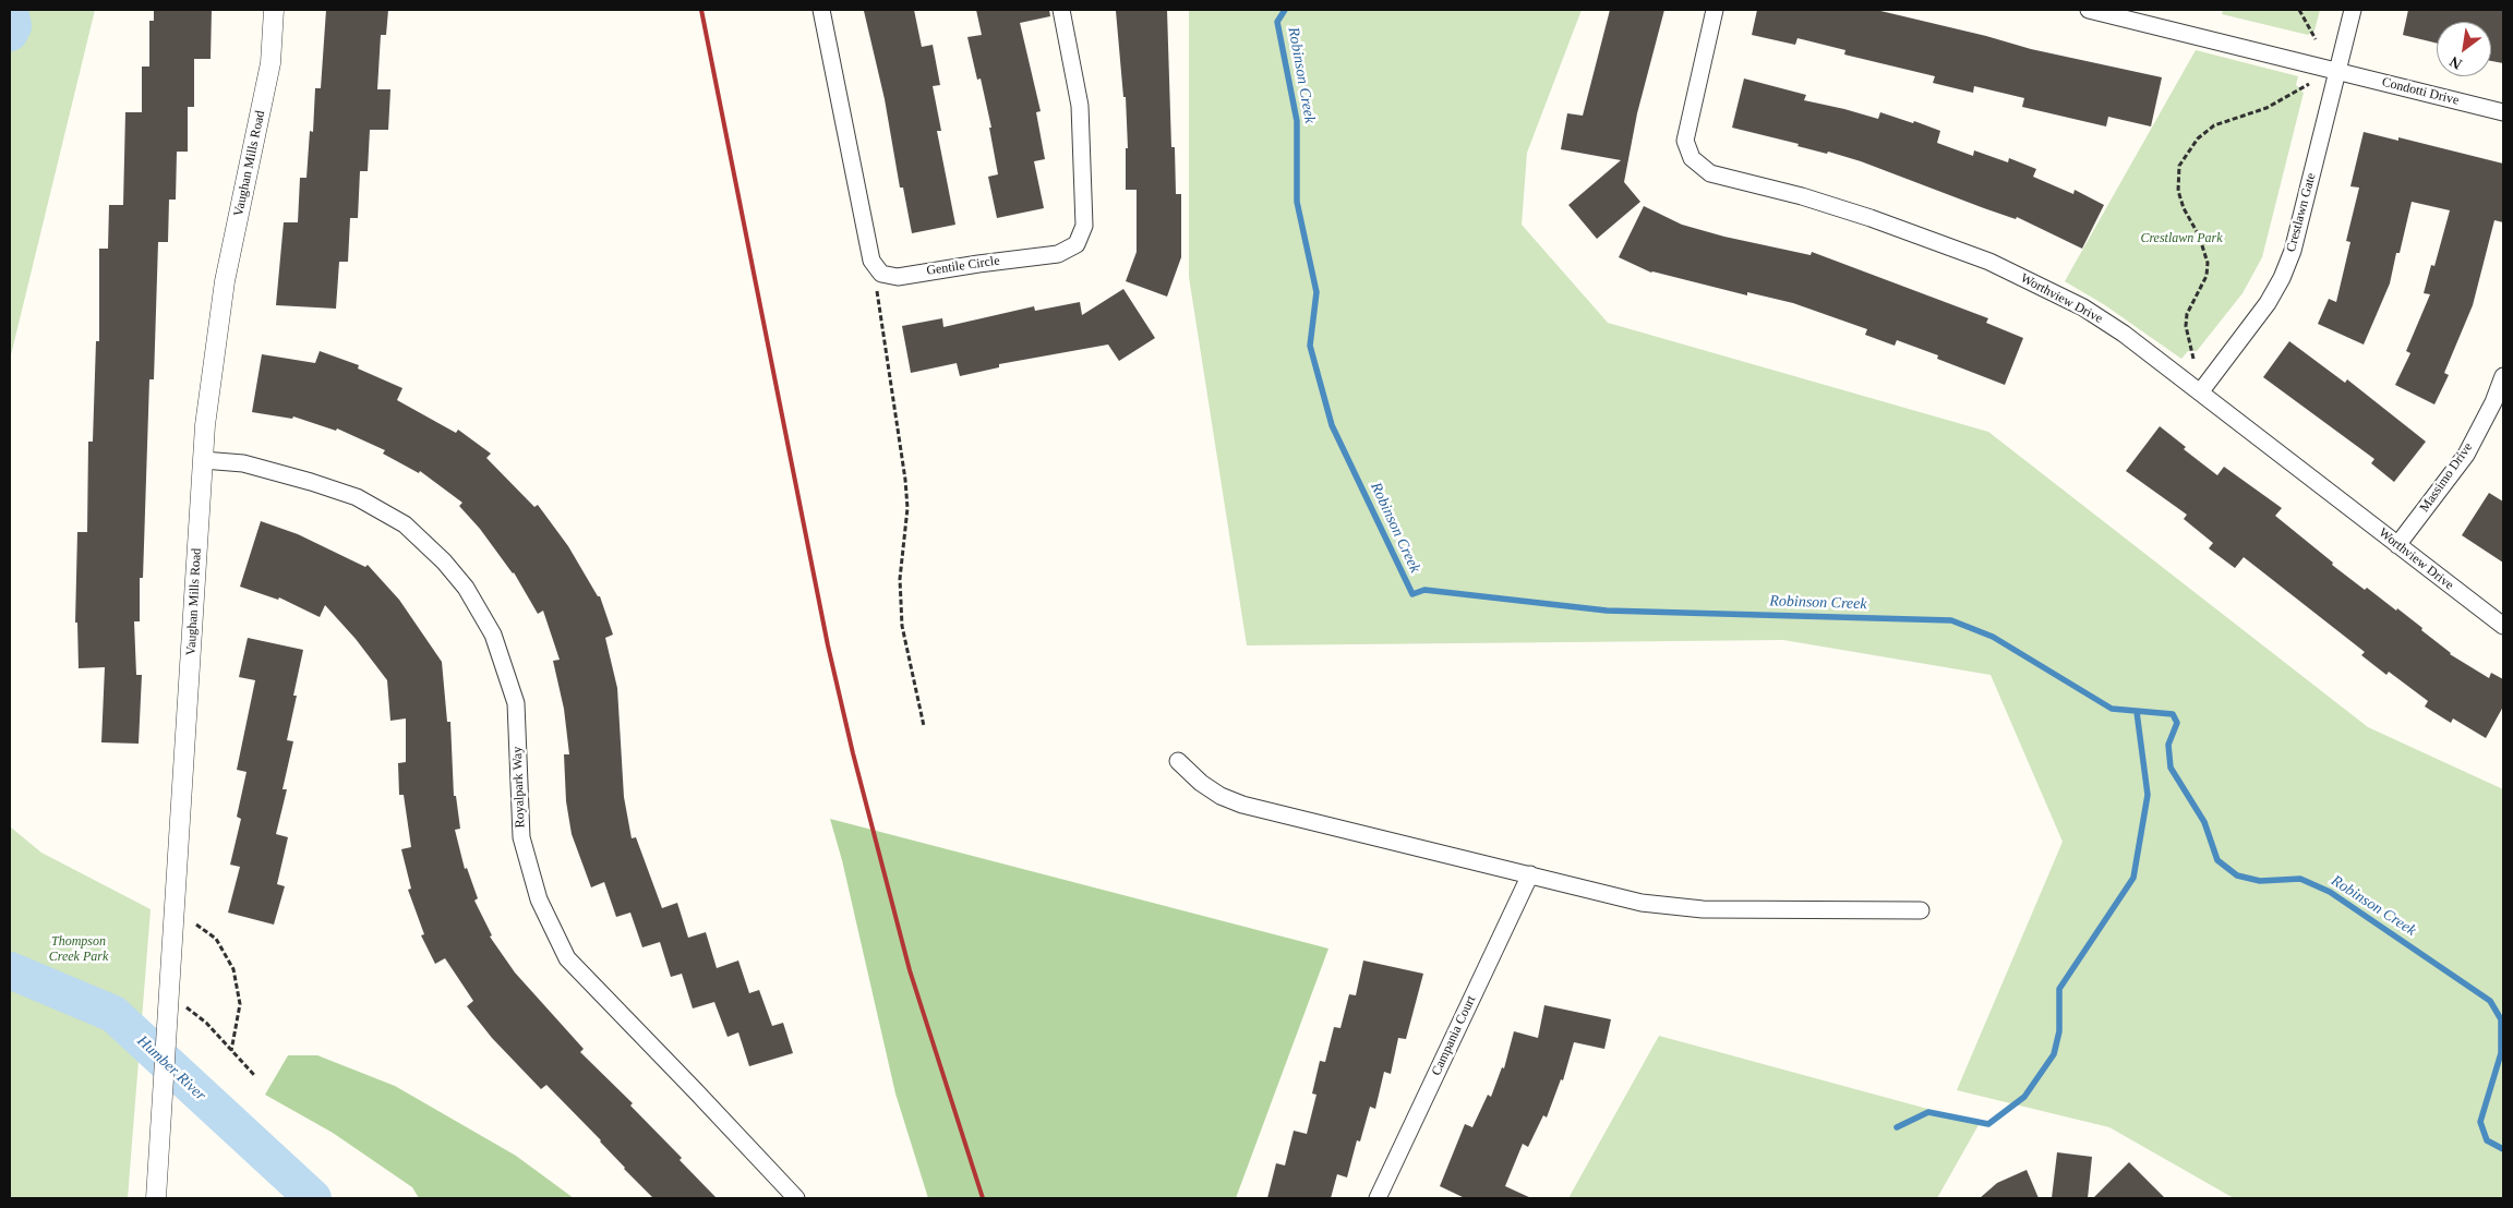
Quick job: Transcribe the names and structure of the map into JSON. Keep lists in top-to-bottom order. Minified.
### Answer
{"streets":{"street":["Condotti Drive","Vaughan Mills Road","Crestlawn Gate","Gentile Circle","Worthview Drive","Massimo Drive","Royalpark Way","Campania Court"]},"crossings":[["Condotti Drive","Crestlawn Gate"],["Vaughan Mills Road","Royalpark Way"],["Crestlawn Gate","Worthview Drive"],["Worthview Drive","Massimo Drive"]],"water":["Robinson Creek","Humber River"],"parks":["Crestlawn Park","Thompson Creek Park"],"north":"bottom left"}
